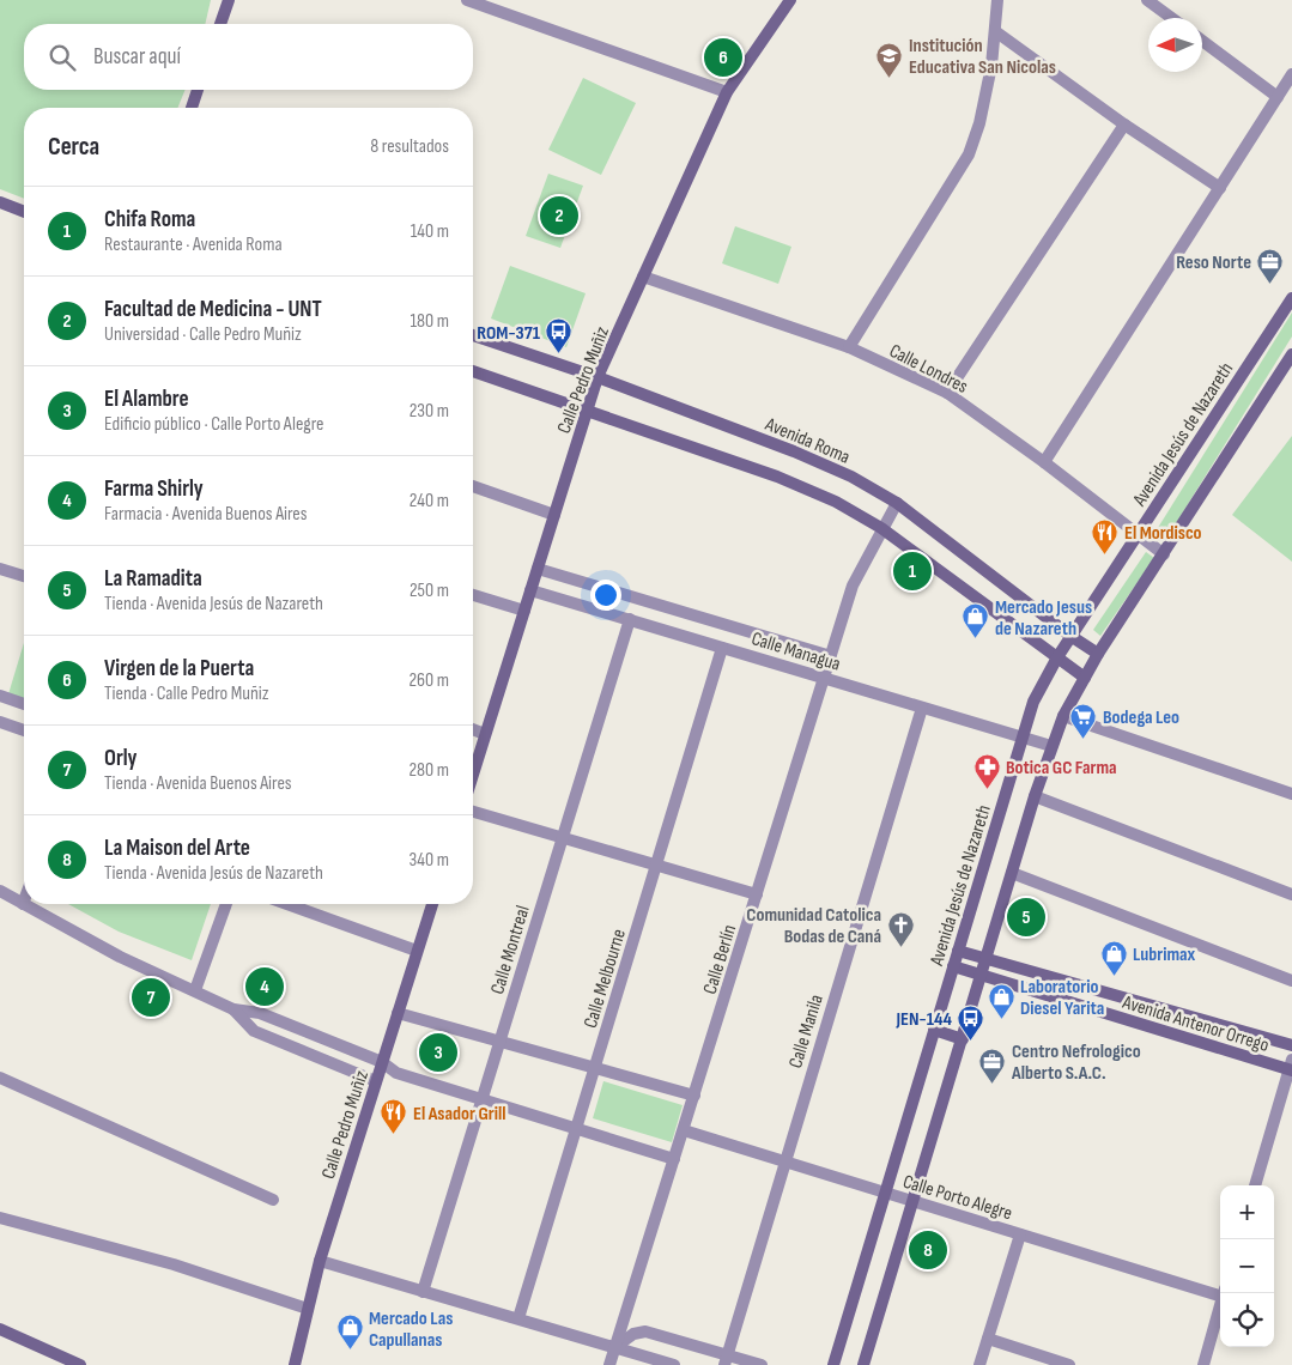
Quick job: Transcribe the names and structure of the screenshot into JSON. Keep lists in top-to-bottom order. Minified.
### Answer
{"streets":{"main road":["Calle Pedro Muñiz","Avenida Jesús de Nazareth","Avenida Roma","Avenida Antenor Orrego"],"street":["Calle Londres","Calle Managua","Calle Montreal","Calle Berlín","Calle Melbourne","Calle Manila","Calle Porto Alegre"]},"crossings":[["Calle Londres","Calle Pedro Muñiz"],["Calle Londres","Avenida Jesús de Nazareth"],["Calle Pedro Muñiz","Avenida Roma"],["Calle Pedro Muñiz","Calle Managua"],["Avenida Jesús de Nazareth","Avenida Roma"],["Avenida Jesús de Nazareth","Calle Managua"],["Avenida Jesús de Nazareth","Avenida Antenor Orrego"],["Avenida Jesús de Nazareth","Calle Porto Alegre"],["Avenida Roma","Calle Berlín"],["Calle Managua","Calle Montreal"],["Calle Managua","Calle Berlín"],["Calle Managua","Calle Melbourne"],["Calle Managua","Calle Manila"],["Calle Berlín","Calle Porto Alegre"],["Calle Manila","Calle Porto Alegre"]],"places":{"school or university":["Institución Educativa San Nicolas"],"office":["Reso Norte","Centro Nefrologico Alberto S.A.C."],"bus stop":["ROM-371","JEN-144"],"restaurant":["El Mordisco","El Asador Grill"],"shop":["Mercado Jesus de Nazareth","Lubrimax","Laboratorio Diesel Yarita","Mercado Las Capullanas"],"supermarket":["Bodega Leo"],"pharmacy":["Botica GC Farma"],"church":["Comunidad Catolica Bodas de Caná"]},"north":"left","page":{"search":"Buscar aquí","pins":["6","2","1","5","4","7","3","8"],"heading":["Cerca","8 resultados"],"list":[{"mark":"1","name":"Chifa Roma","note":"Restaurante · Avenida Roma","value":"140 m"},{"mark":"2","name":"Facultad de Medicina - UNT","note":"Universidad · Calle Pedro Muñiz","value":"180 m"},{"mark":"3","name":"El Alambre","note":"Edificio público · Calle Porto Alegre","value":"230 m"},{"mark":"4","name":"Farma Shirly","note":"Farmacia · Avenida Buenos Aires","value":"240 m"},{"mark":"5","name":"La Ramadita","note":"Tienda · Avenida Jesús de Nazareth","value":"250 m"},{"mark":"6","name":"Virgen de la Puerta","note":"Tienda · Calle Pedro Muñiz","value":"260 m"},{"mark":"7","name":"Orly","note":"Tienda · Avenida Buenos Aires","value":"280 m"},{"mark":"8","name":"La Maison del Arte","note":"Tienda · Avenida Jesús de Nazareth","value":"340 m"}],"map_buttons":["+","−"]}}
